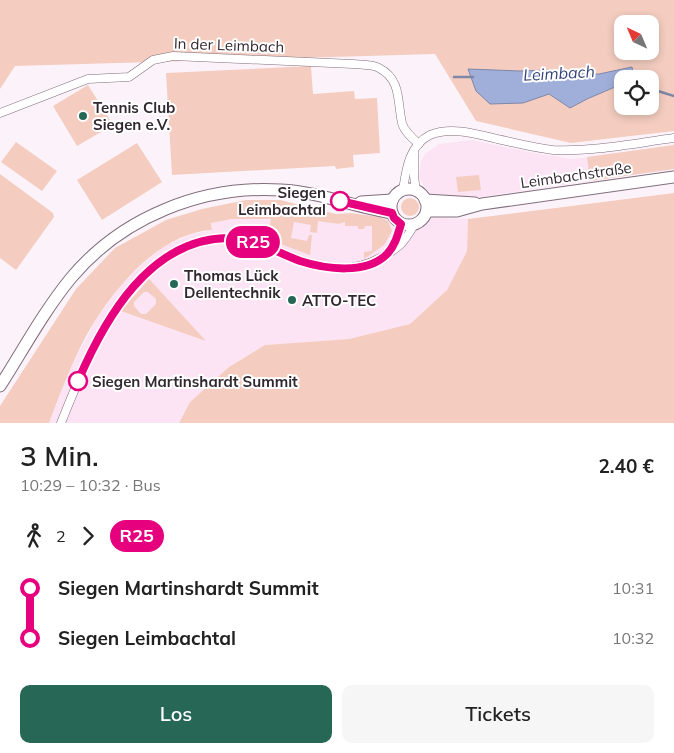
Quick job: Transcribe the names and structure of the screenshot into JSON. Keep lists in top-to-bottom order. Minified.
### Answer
{"streets":{"main road":["Leimbachstraße"],"street":["In der Leimbach"]},"water":["Leimbach"],"places":["Tennis Club Siegen e.V.","Siegen Leimbachtal","Thomas Lück Dellentechnik","ATTO-TEC","Siegen Martinshardt Summit"],"lines":["bus line R25"],"north":"top left","page":{"on_map":"R25","heading":["3 Min.","10:29 – 10:32 · Bus","2.40 €"],"legs":["2","R25"],"list":[{"name":"Siegen Martinshardt Summit","value":"10:31"},{"name":"Siegen Leimbachtal","value":"10:32"}],"buttons":["Los","Tickets"]}}
